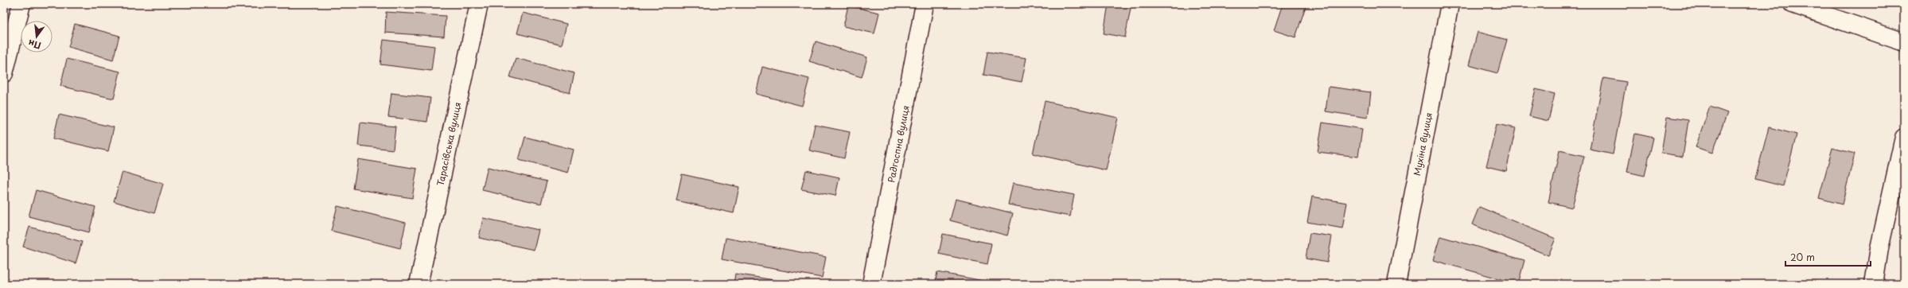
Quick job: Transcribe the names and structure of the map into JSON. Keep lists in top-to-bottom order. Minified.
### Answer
{"streets":{"street":["Тарасівська вулиця","Радгоспна вулиця","Мухіна вулиця"]},"scale_bar":"20 m","north":"bottom"}
